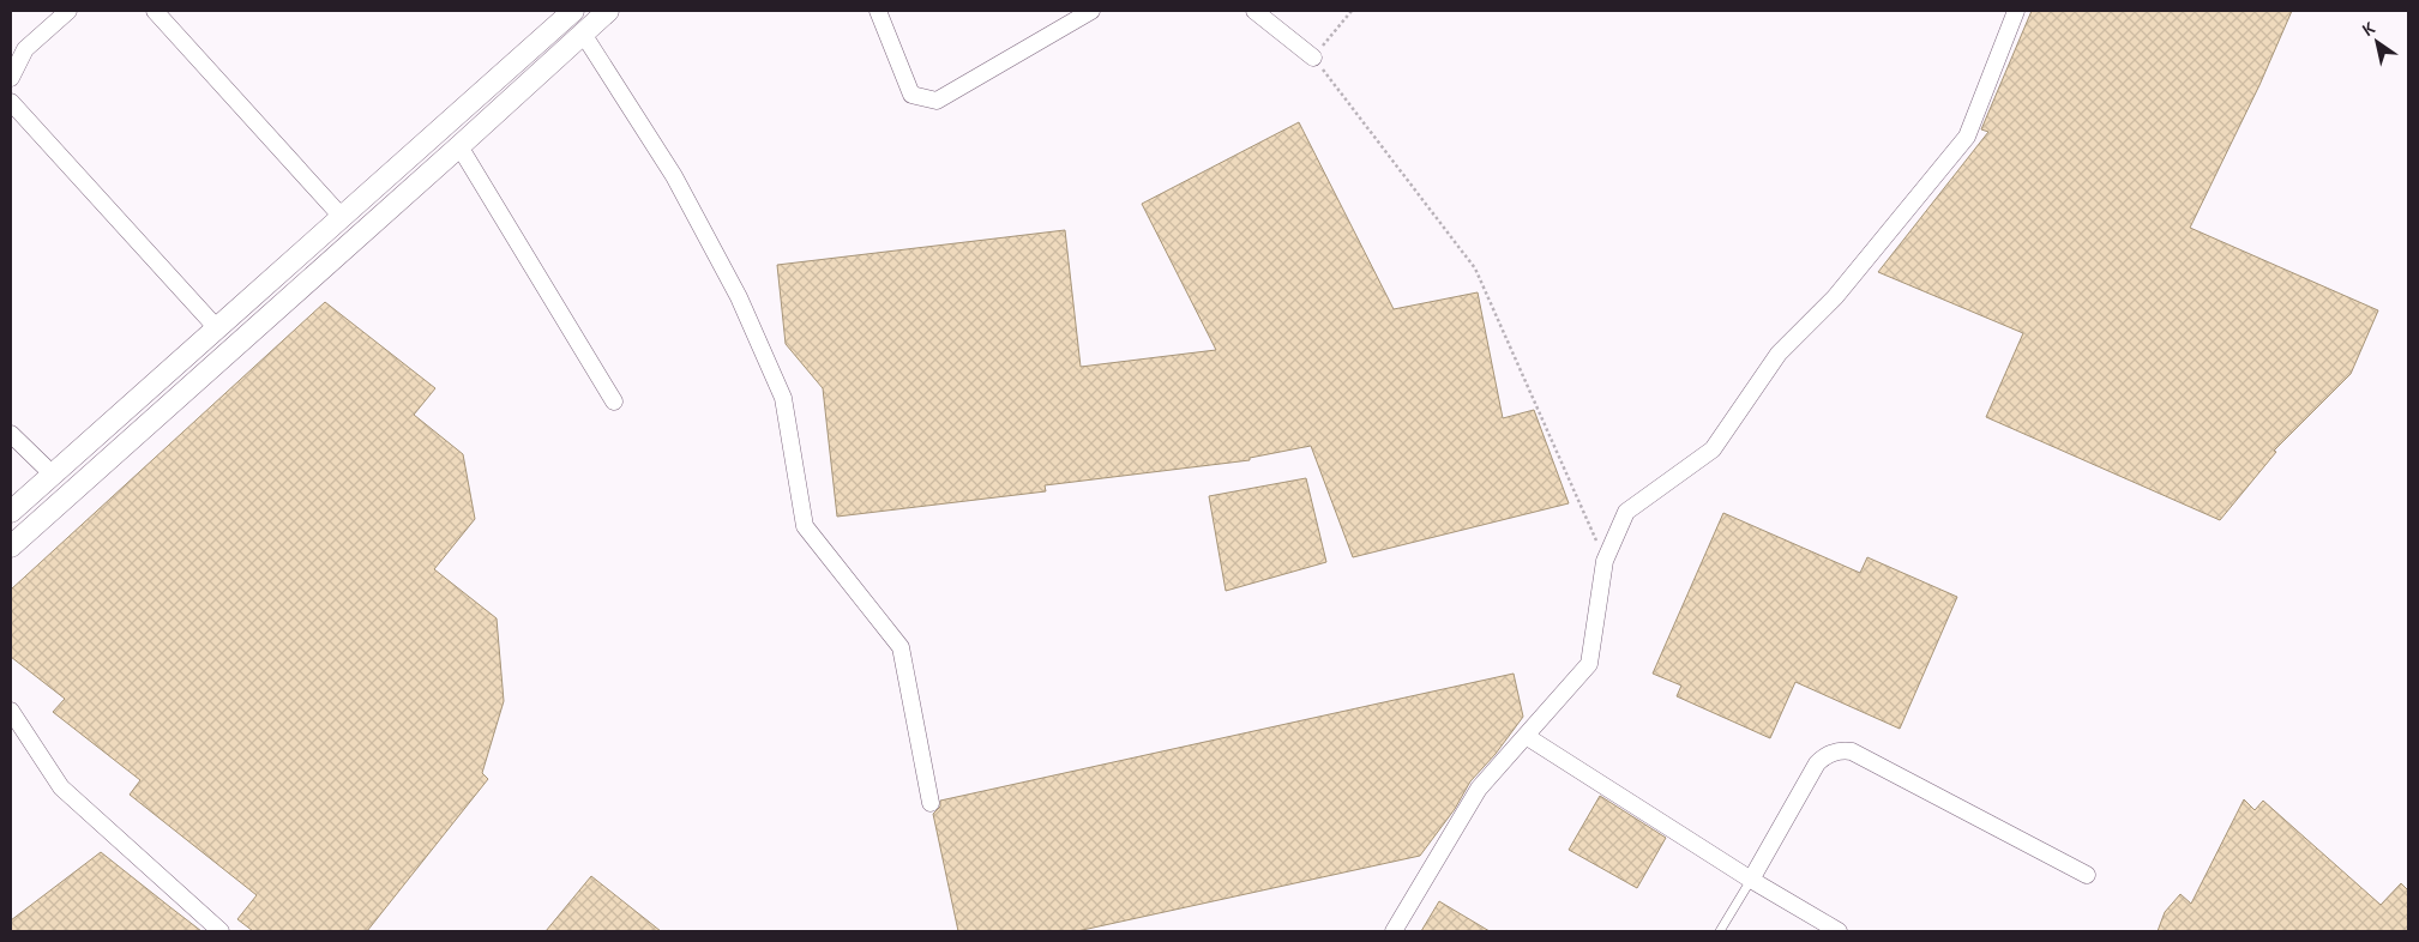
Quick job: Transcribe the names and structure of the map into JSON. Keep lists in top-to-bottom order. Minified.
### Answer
{"north":"top left"}
